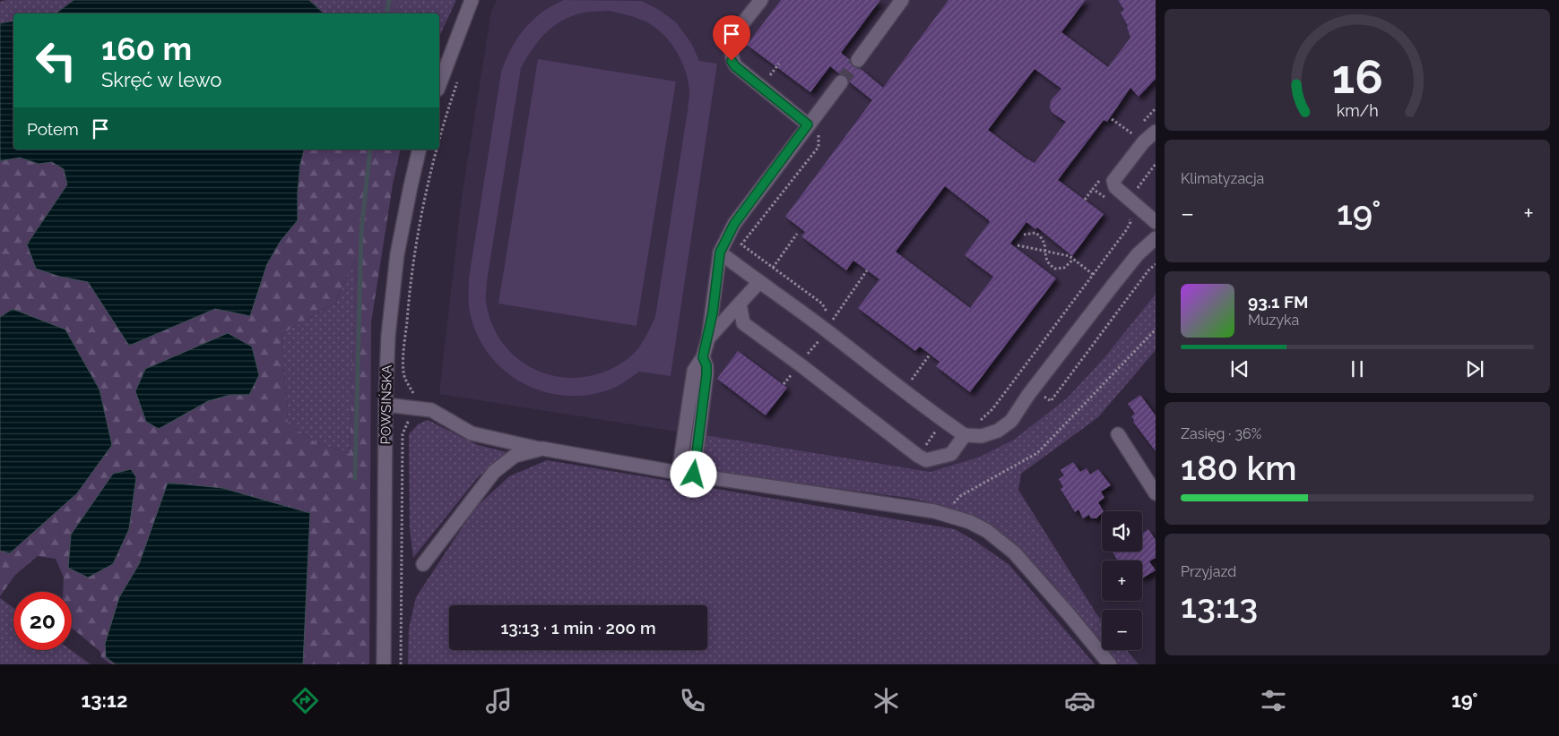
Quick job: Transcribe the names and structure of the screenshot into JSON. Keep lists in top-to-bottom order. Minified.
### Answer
{"streets":{"street":["POWSIŃSKA"]},"page":{"turn":["160 m","Skręć w lewo"],"then":"Potem","tile":["Klimatyzacja",["Zasięg · 36%","180 km"],["Przyjazd","13:13"]],"heat":["−","19°","+"],"song":["93.1 FM","Muzyka"],"map_buttons":["+","−"],"limit":"20","trip":"13:13 · 1 min · 200 m","tabs":["13:12","19°"],"gauge":["16","km/h"]}}
